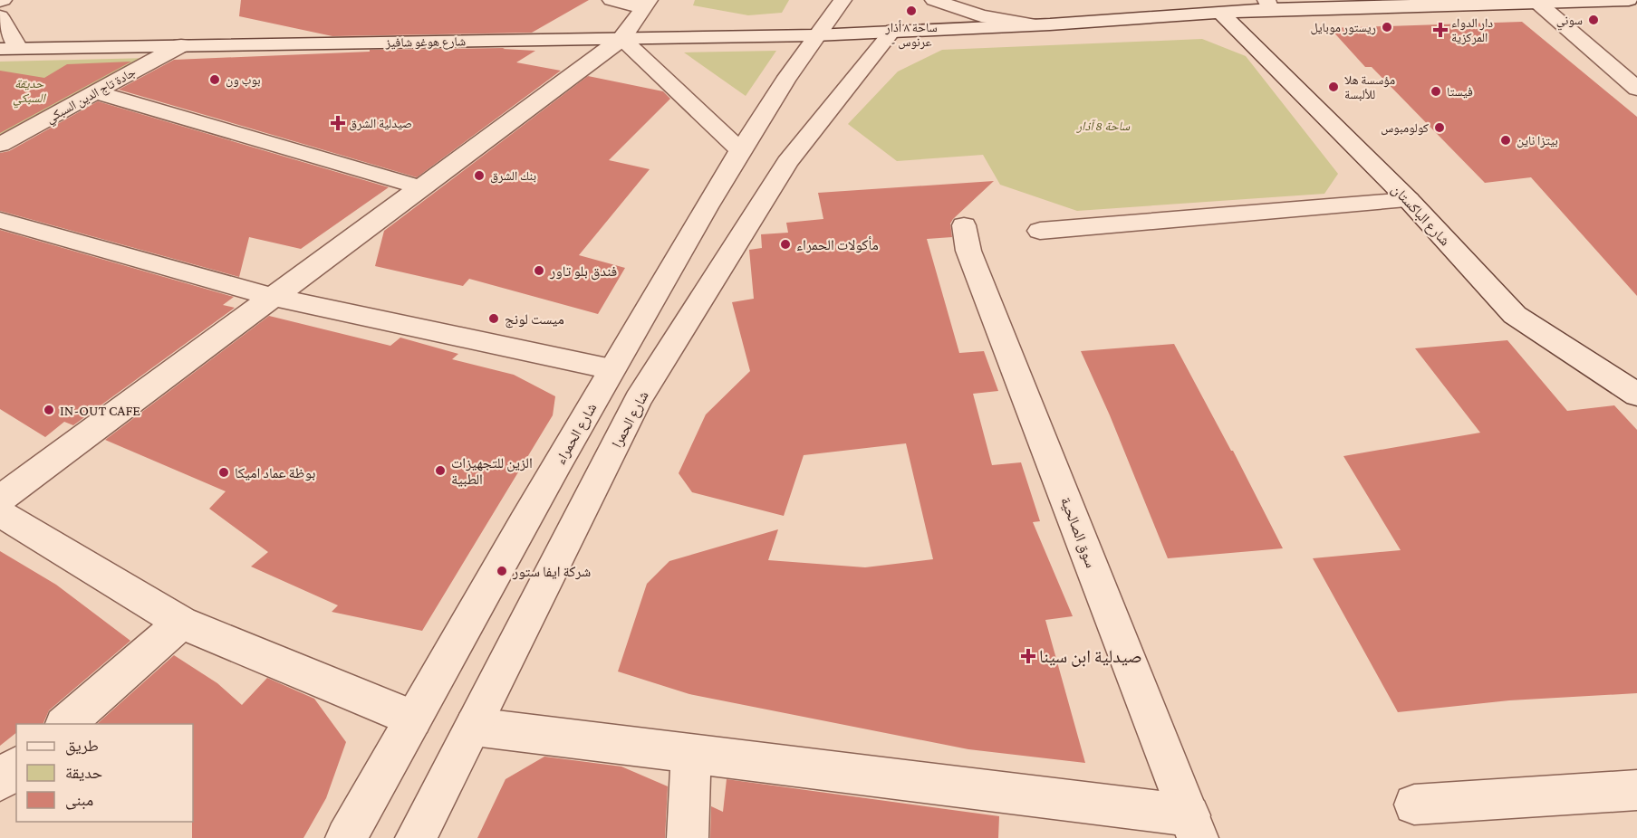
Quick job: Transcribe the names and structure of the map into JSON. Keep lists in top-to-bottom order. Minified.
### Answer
{"streets":{"street":["شارع هوغو شافيز","جادة تاج الدين السبكي","شارع الباكستان","شارع الحمرا","شارع الحمراء","سوق الصالحية"]},"crossings":[["شارع هوغو شافيز","جادة تاج الدين السبكي"],["شارع هوغو شافيز","شارع الحمرا"],["شارع هوغو شافيز","شارع الحمراء"]],"parks":["حديقة السبكي","ساحة 8 آذار"],"places":{"other":["ساحة ٨ أذار - عرنوس","سوني","ريستور موبايل","بوب ون","مؤسسة هلا للألبسة","فيستا","كولومبوس","بيتزا ناين","بنك الشرق","مأكولات الحمراء","فندق بلو تاور","ميست لونج","IN-OUT CAFE","الزين للتجهيزات الطبية","بوظة عماد اميكا","شركة ايفا ستور"],"health":["دار الدواء المركزية","صيدلية الشرق","صيدلية ابن سينا"]},"legend":["طريق","حديقة","مبنى"]}
